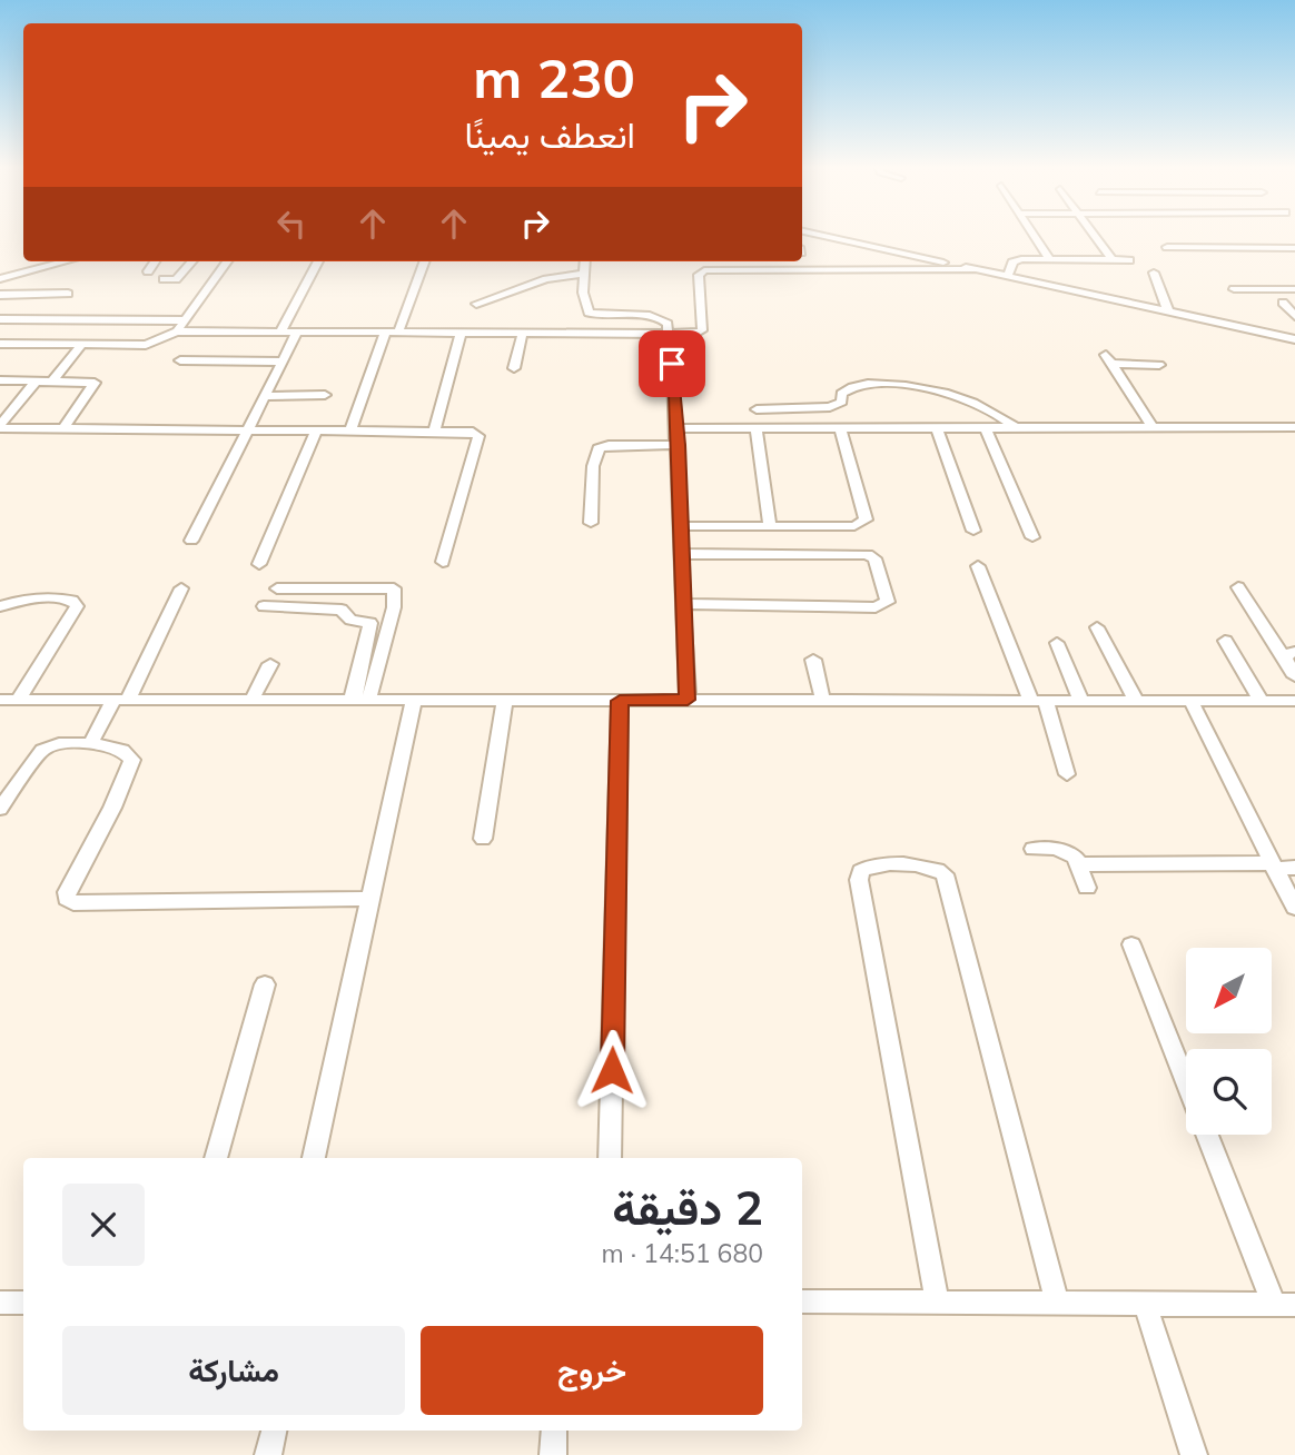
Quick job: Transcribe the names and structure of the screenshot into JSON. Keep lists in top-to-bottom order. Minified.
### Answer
{"north":"bottom left","page":{"turn":["230 m","انعطف يمينًا"],"heading":["2 دقيقة","680 m · 14:51"],"buttons":["خروج","مشاركة"]}}
